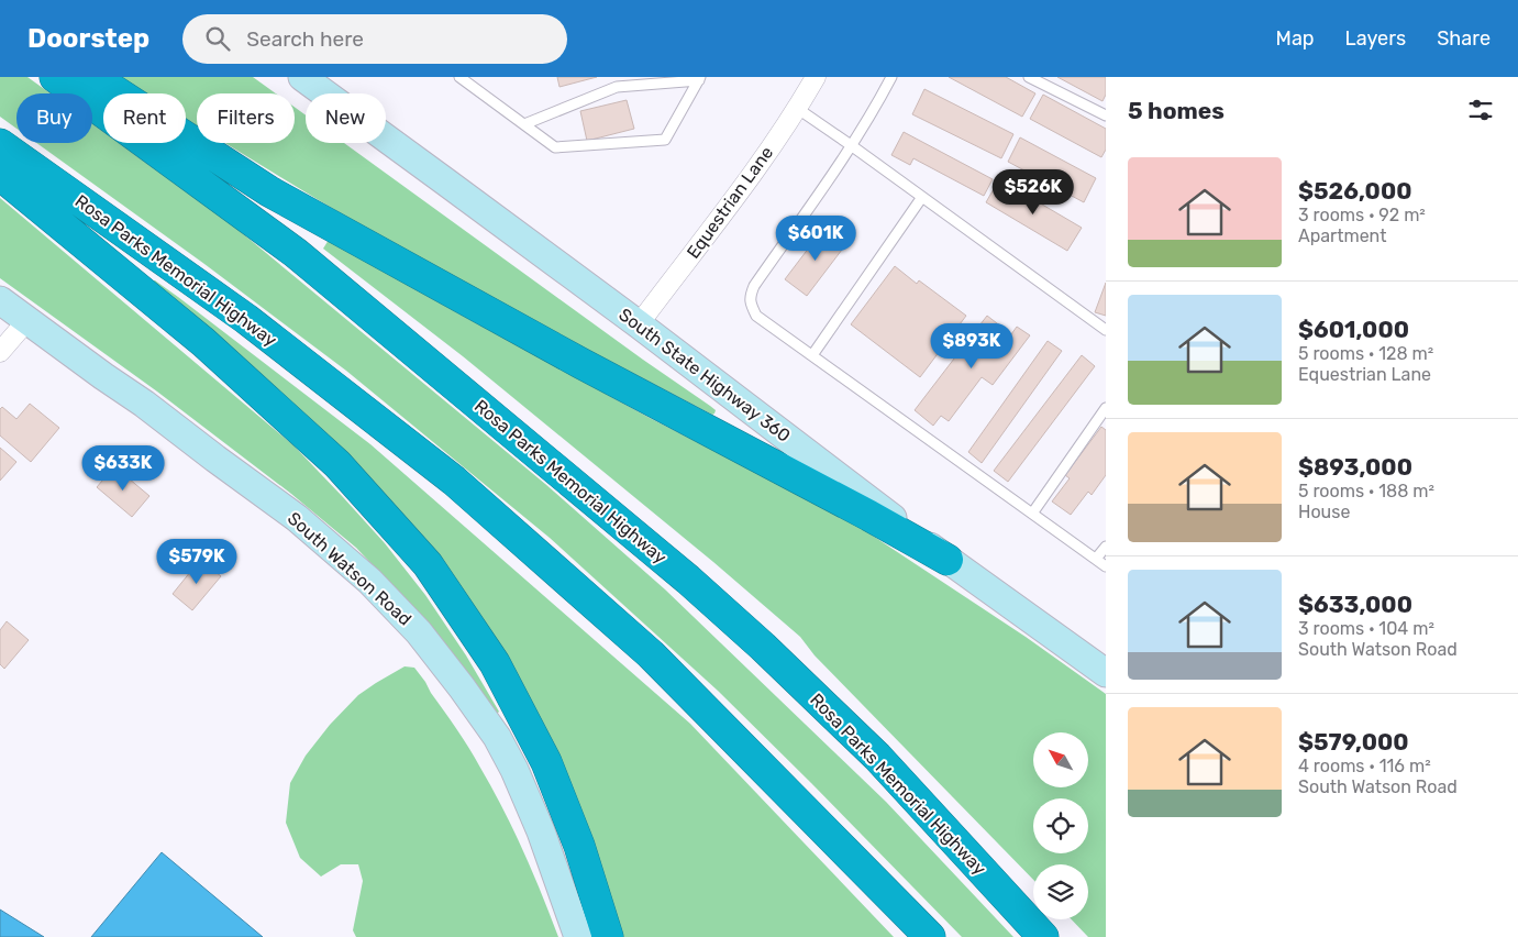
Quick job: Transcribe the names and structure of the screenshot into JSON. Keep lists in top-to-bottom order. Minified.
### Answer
{"streets":{"highway":["Rosa Parks Memorial Highway"],"main road":["South State Highway 360","South Watson Road"],"street":["Equestrian Lane"]},"crossings":[["Equestrian Lane","South State Highway 360"]],"north":"top left","page":{"header":"Doorstep","search":"Search here","nav":["Map","Layers","Share"],"heading":"5 homes","chip":["Buy","Rent","Filters","New"],"list":[{"name":"$526,000","note":"3 rooms · 92 m² · Apartment"},{"name":"$601,000","note":"5 rooms · 128 m² · Equestrian Lane"},{"name":"$893,000","note":"5 rooms · 188 m² · House"},{"name":"$633,000","note":"3 rooms · 104 m² · South Watson Road"},{"name":"$579,000","note":"4 rooms · 116 m² · South Watson Road"}],"price":["$526K","$601K","$893K","$633K","$579K"]}}
